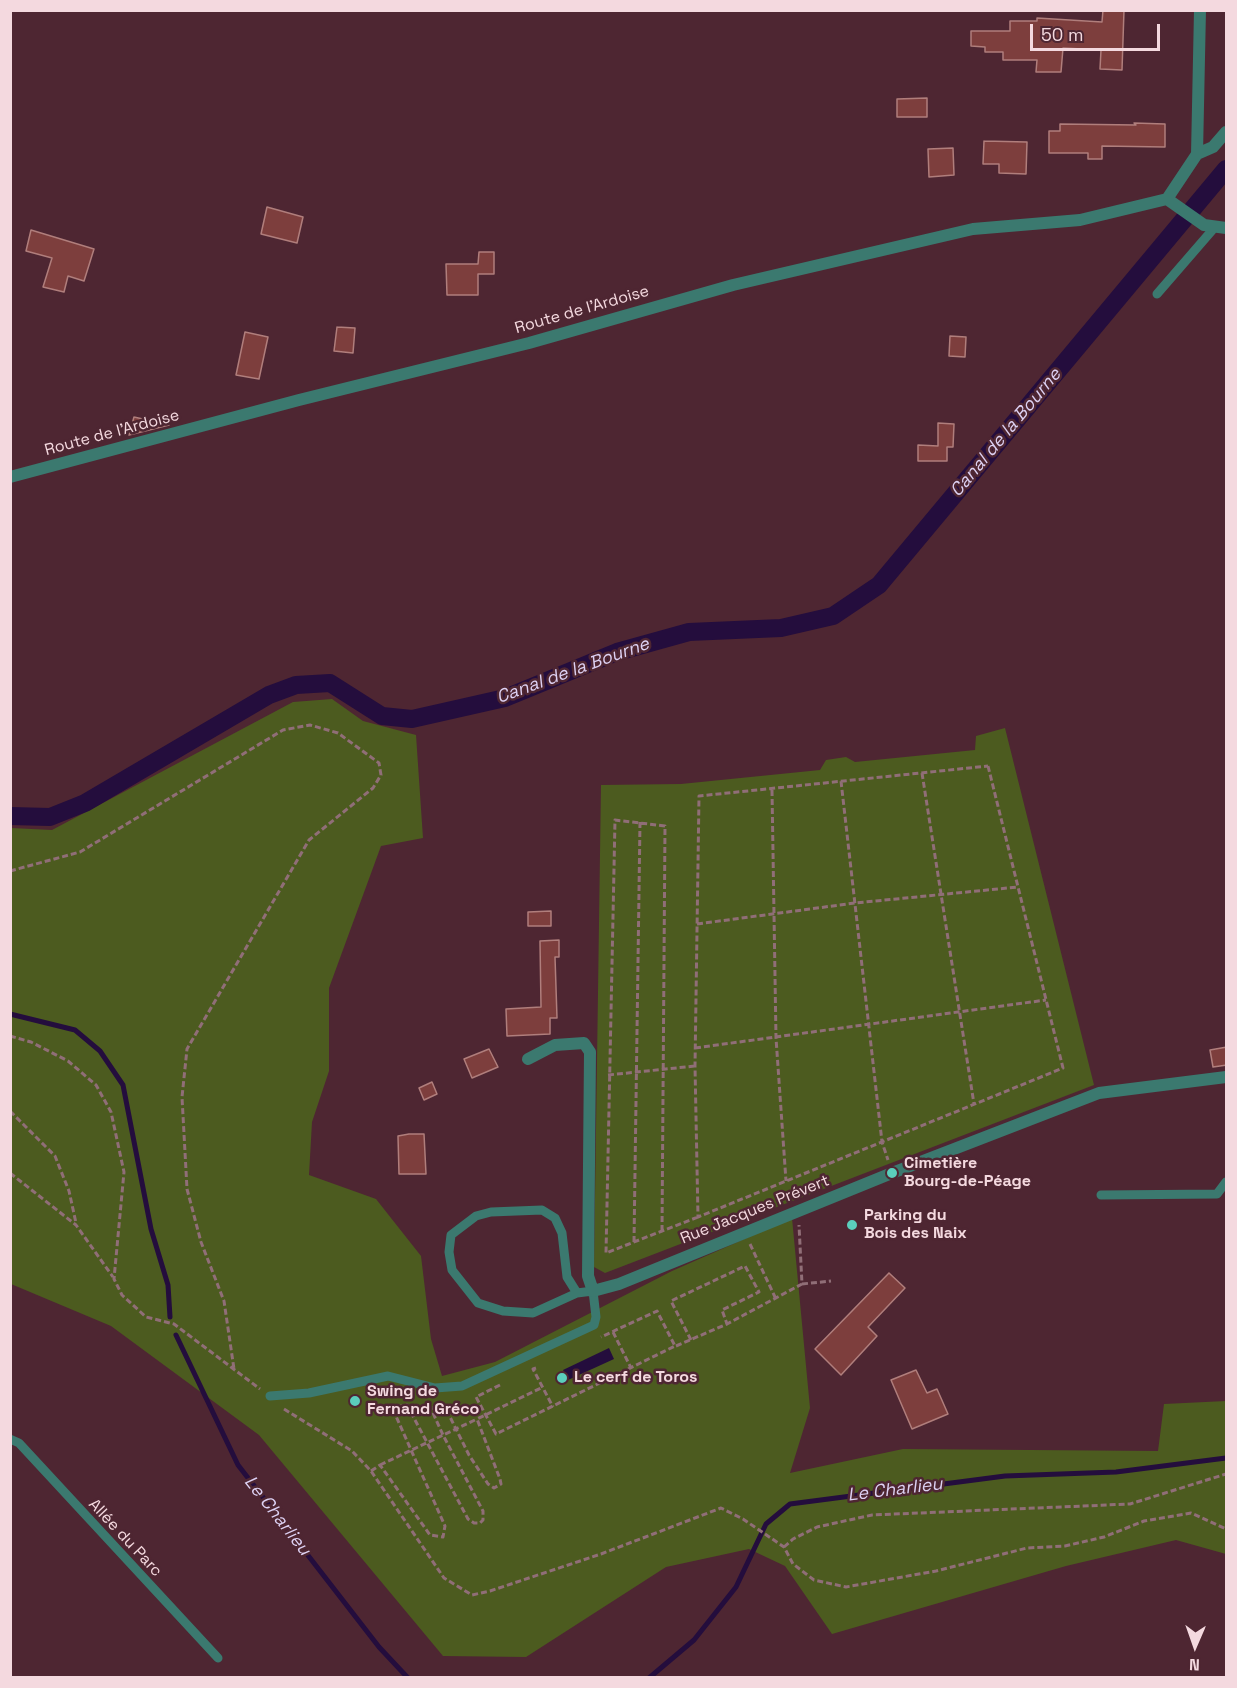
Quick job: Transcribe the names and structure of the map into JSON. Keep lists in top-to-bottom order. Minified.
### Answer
{"streets":{"street":["Route de l'Ardoise","Rue Jacques Prévert"],"lane":["Allée du Parc"]},"water":["Canal de la Bourne","Le Charlieu"],"places":["Cimetière Bourg-de-Péage","Parking du Bois des Naix","Le cerf de Toros","Swing de Fernand Gréco"],"scale_bar":"50 m","north":"bottom"}
